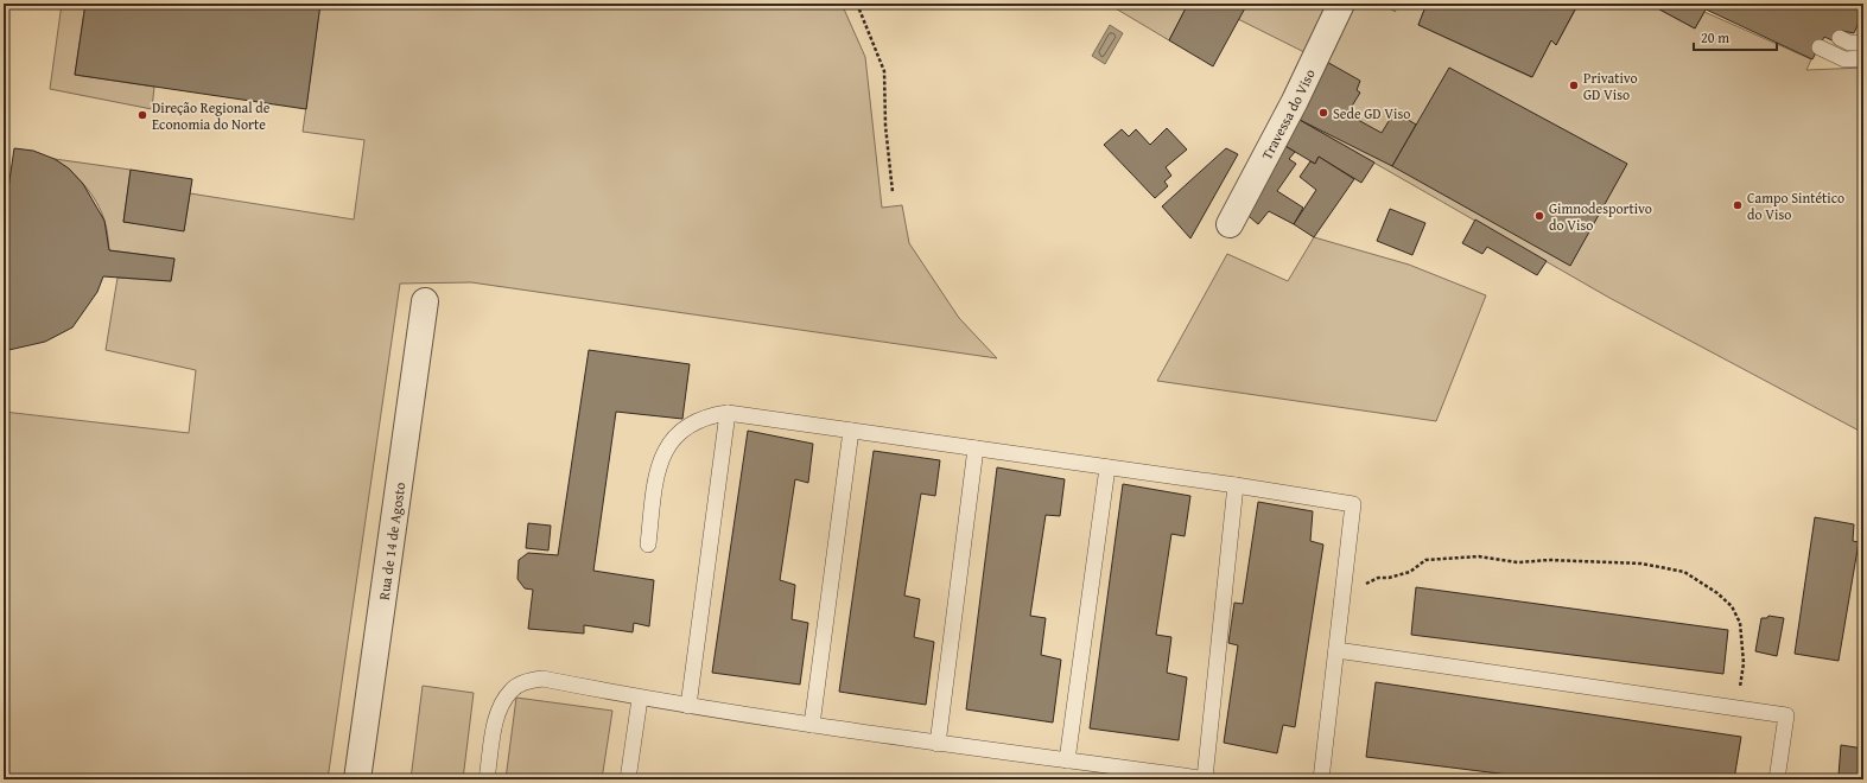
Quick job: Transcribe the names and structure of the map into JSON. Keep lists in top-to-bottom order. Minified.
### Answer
{"streets":{"street":["Travessa do Viso","Rua de 14 de Agosto"]},"places":["Privativo GD Viso","Sede GD Viso","Direção Regional de Economia do Norte","Campo Sintético do Viso","Gimnodesportivo do Viso"],"scale_bar":"20 m"}
